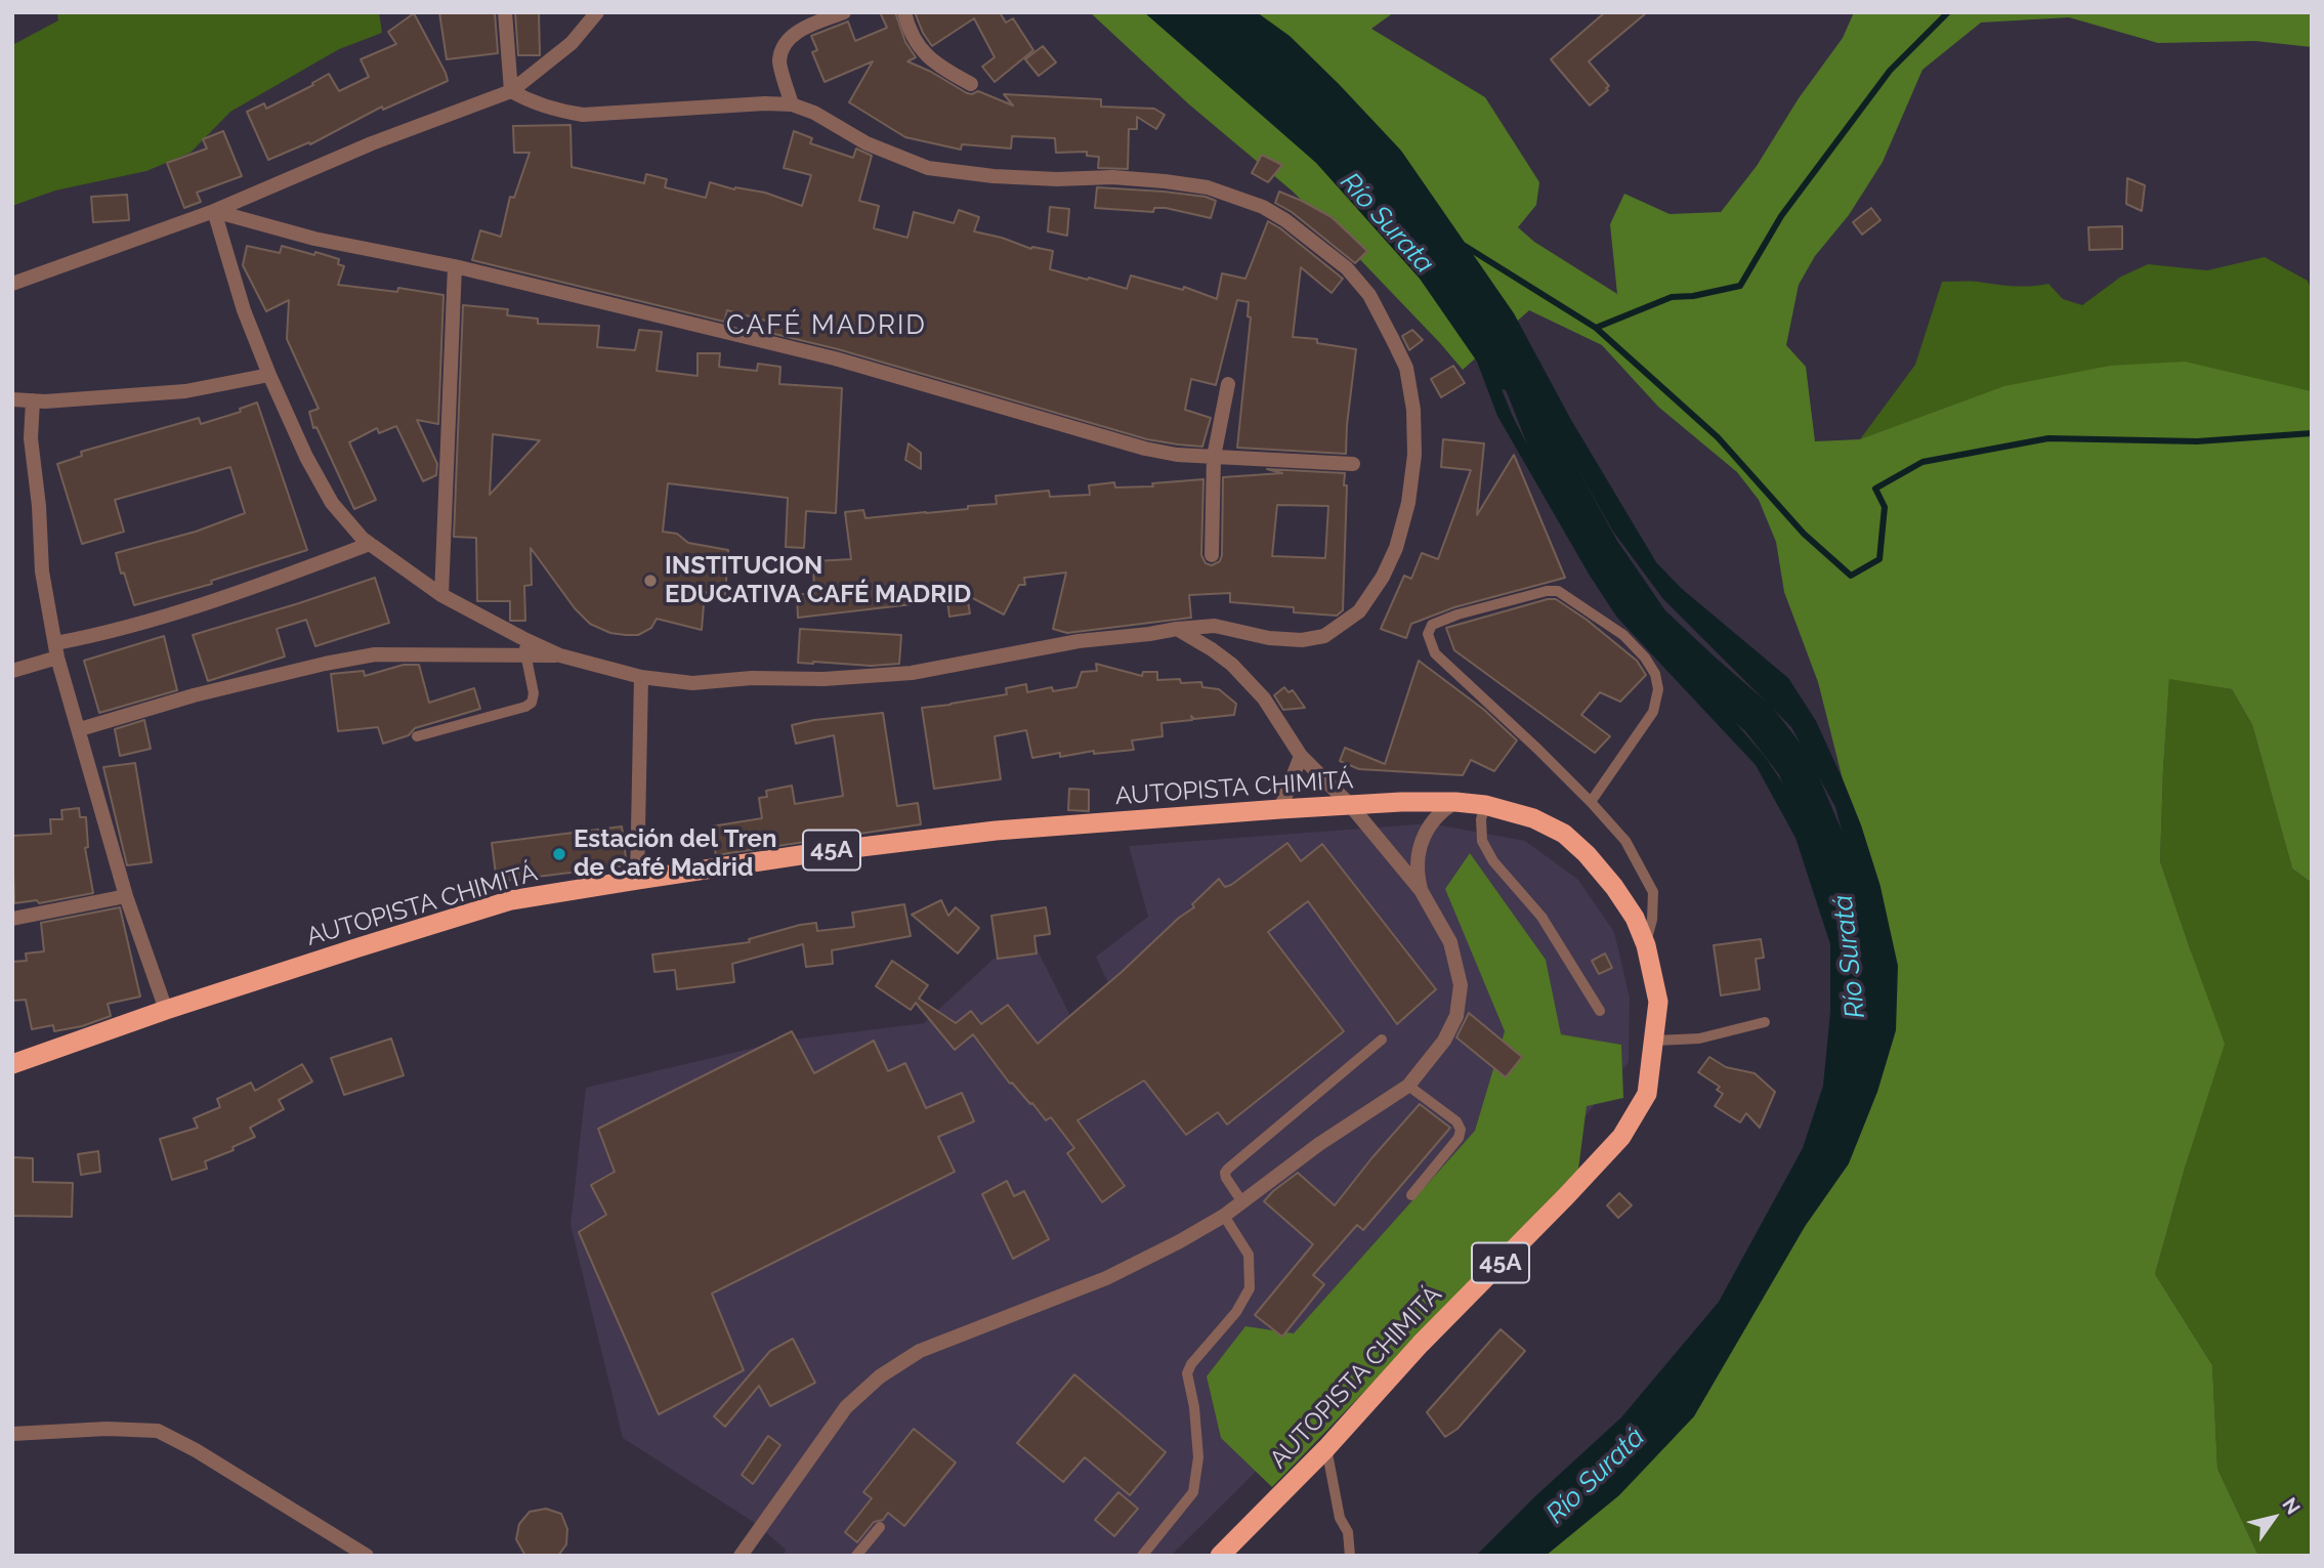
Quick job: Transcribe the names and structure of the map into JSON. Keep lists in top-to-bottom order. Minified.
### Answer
{"streets":{"highway":["AUTOPISTA CHIMITÁ","45A"]},"districts":["CAFÉ MADRID"],"water":["Río Surata","Río Suratá"],"places":["INSTITUCION EDUCATIVA CAFÉ MADRID","Estación del Tren de Café Madrid"],"north":"top right"}
